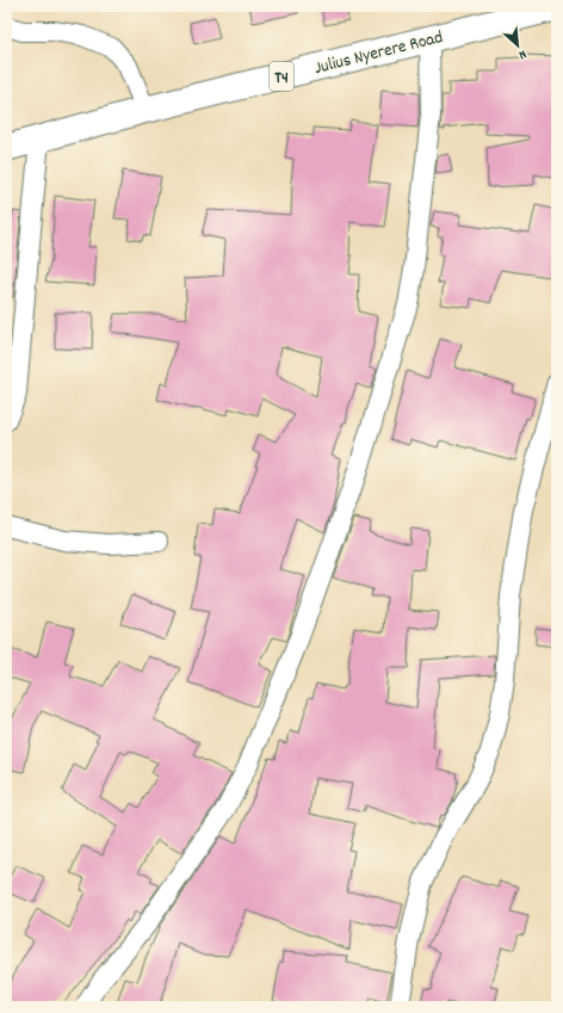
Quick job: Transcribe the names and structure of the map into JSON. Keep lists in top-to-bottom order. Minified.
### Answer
{"streets":{"highway":["Julius Nyerere Road","T4"]},"north":"bottom right"}
